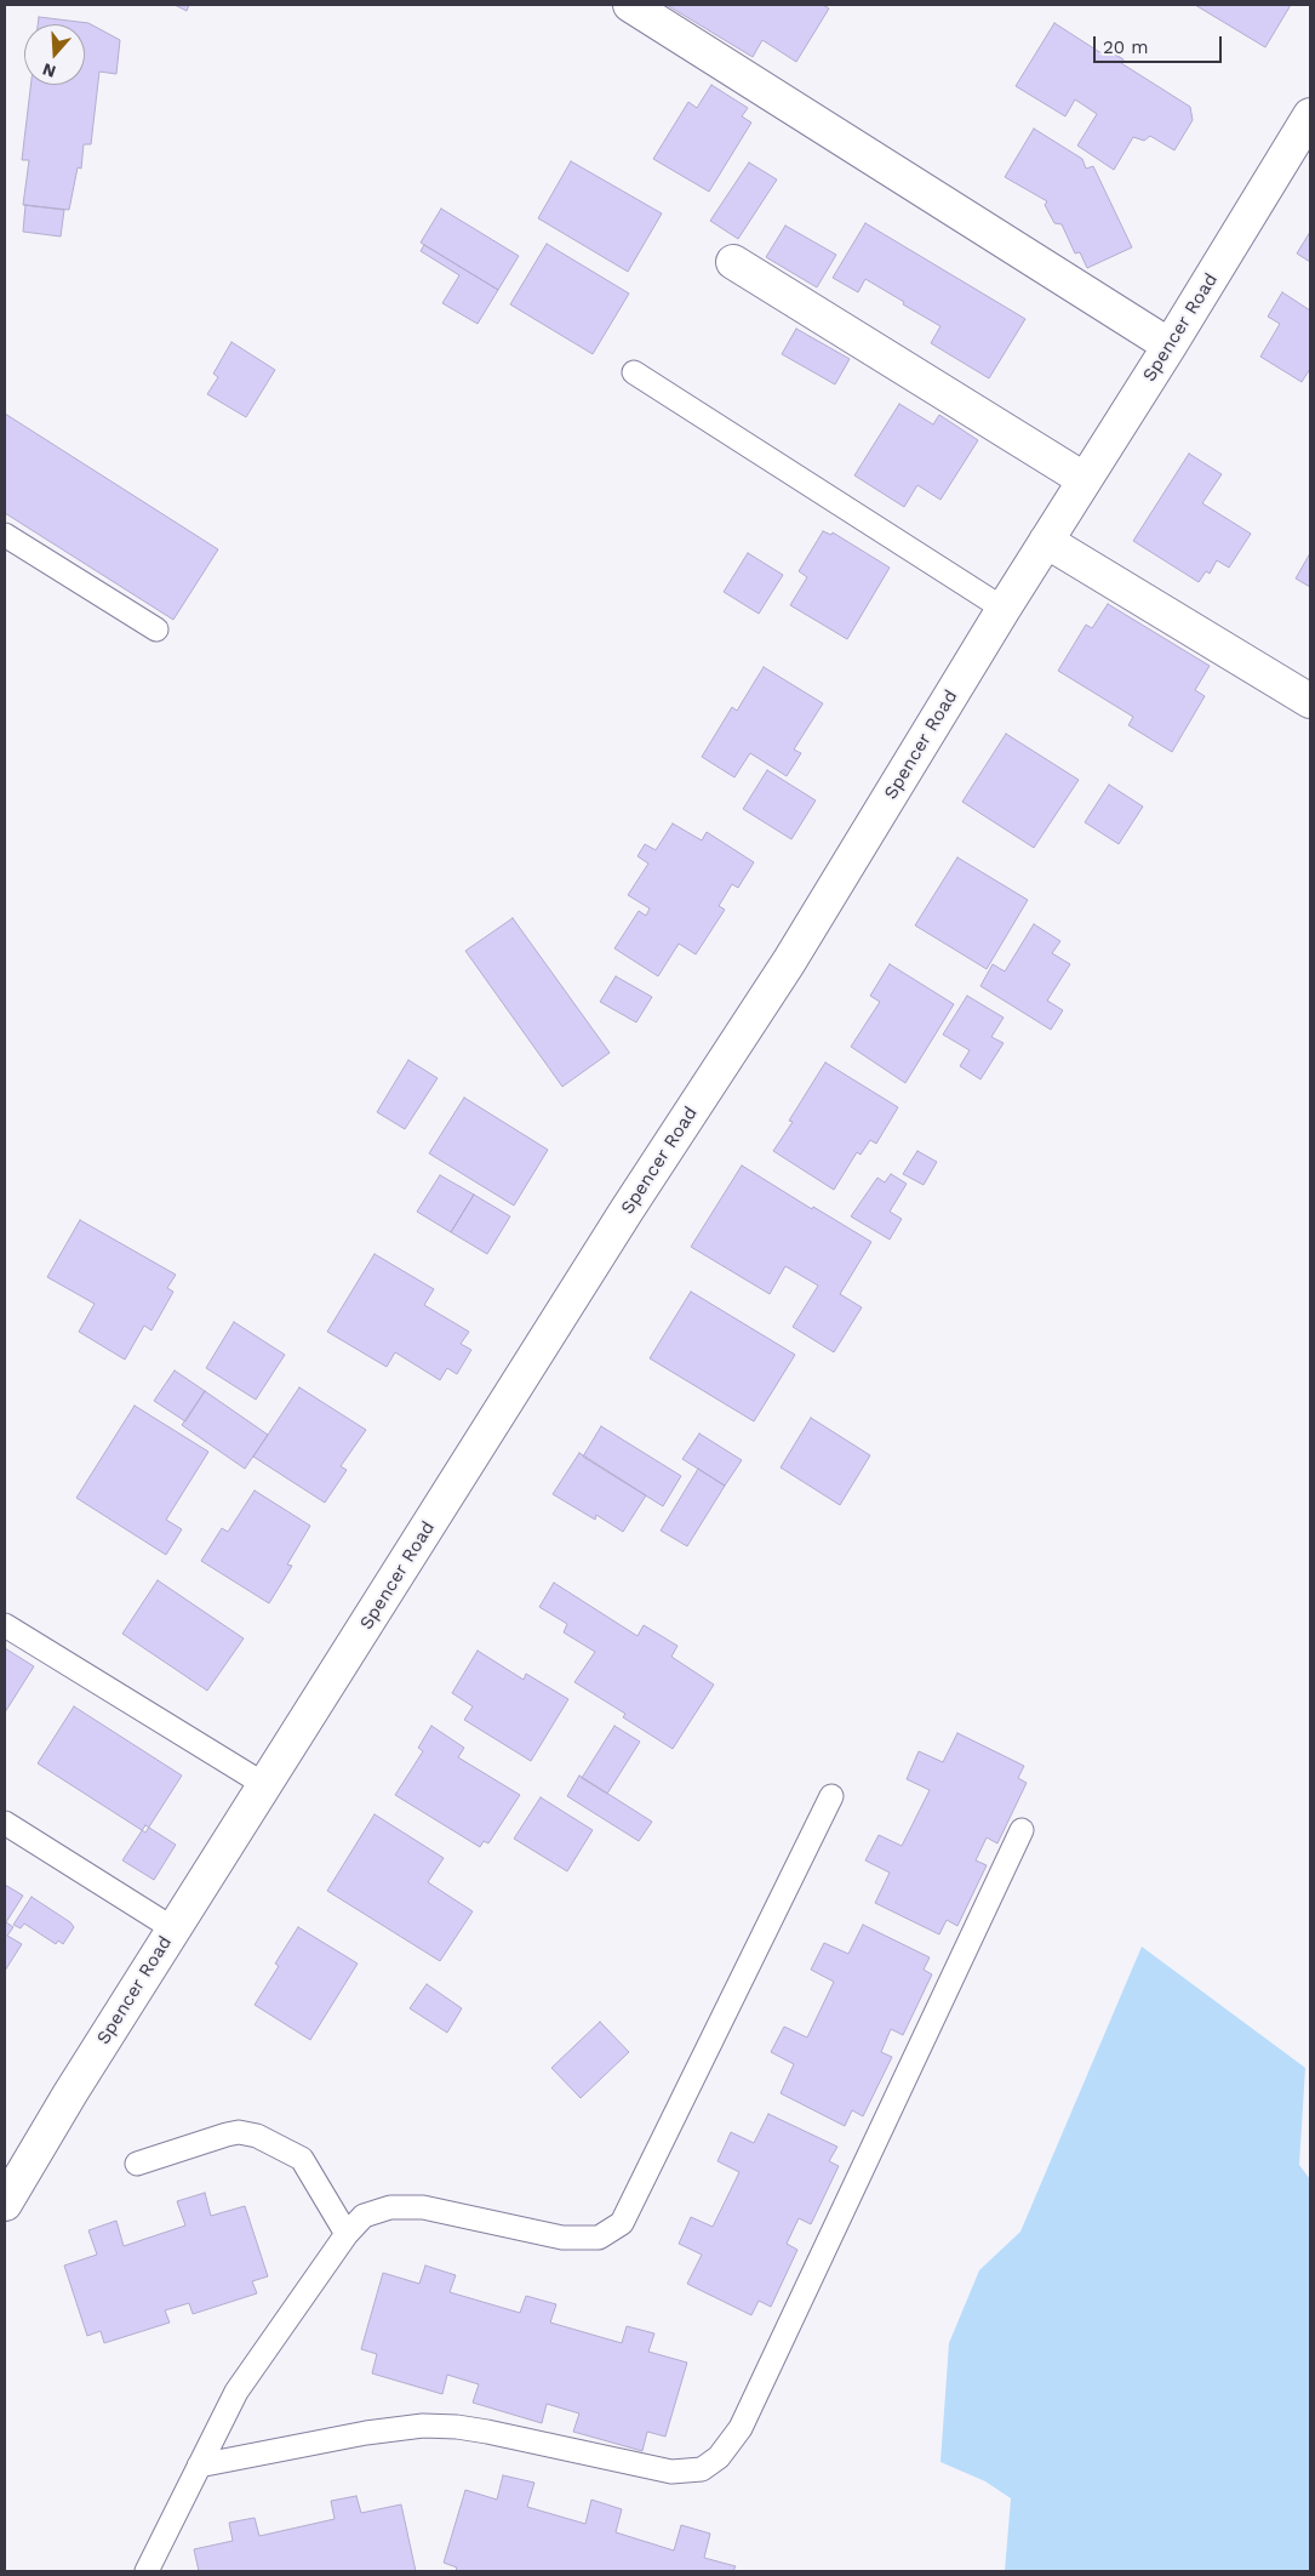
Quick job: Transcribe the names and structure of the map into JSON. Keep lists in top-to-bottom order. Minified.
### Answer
{"streets":{"street":["Spencer Road"]},"scale_bar":"20 m","north":"bottom"}
